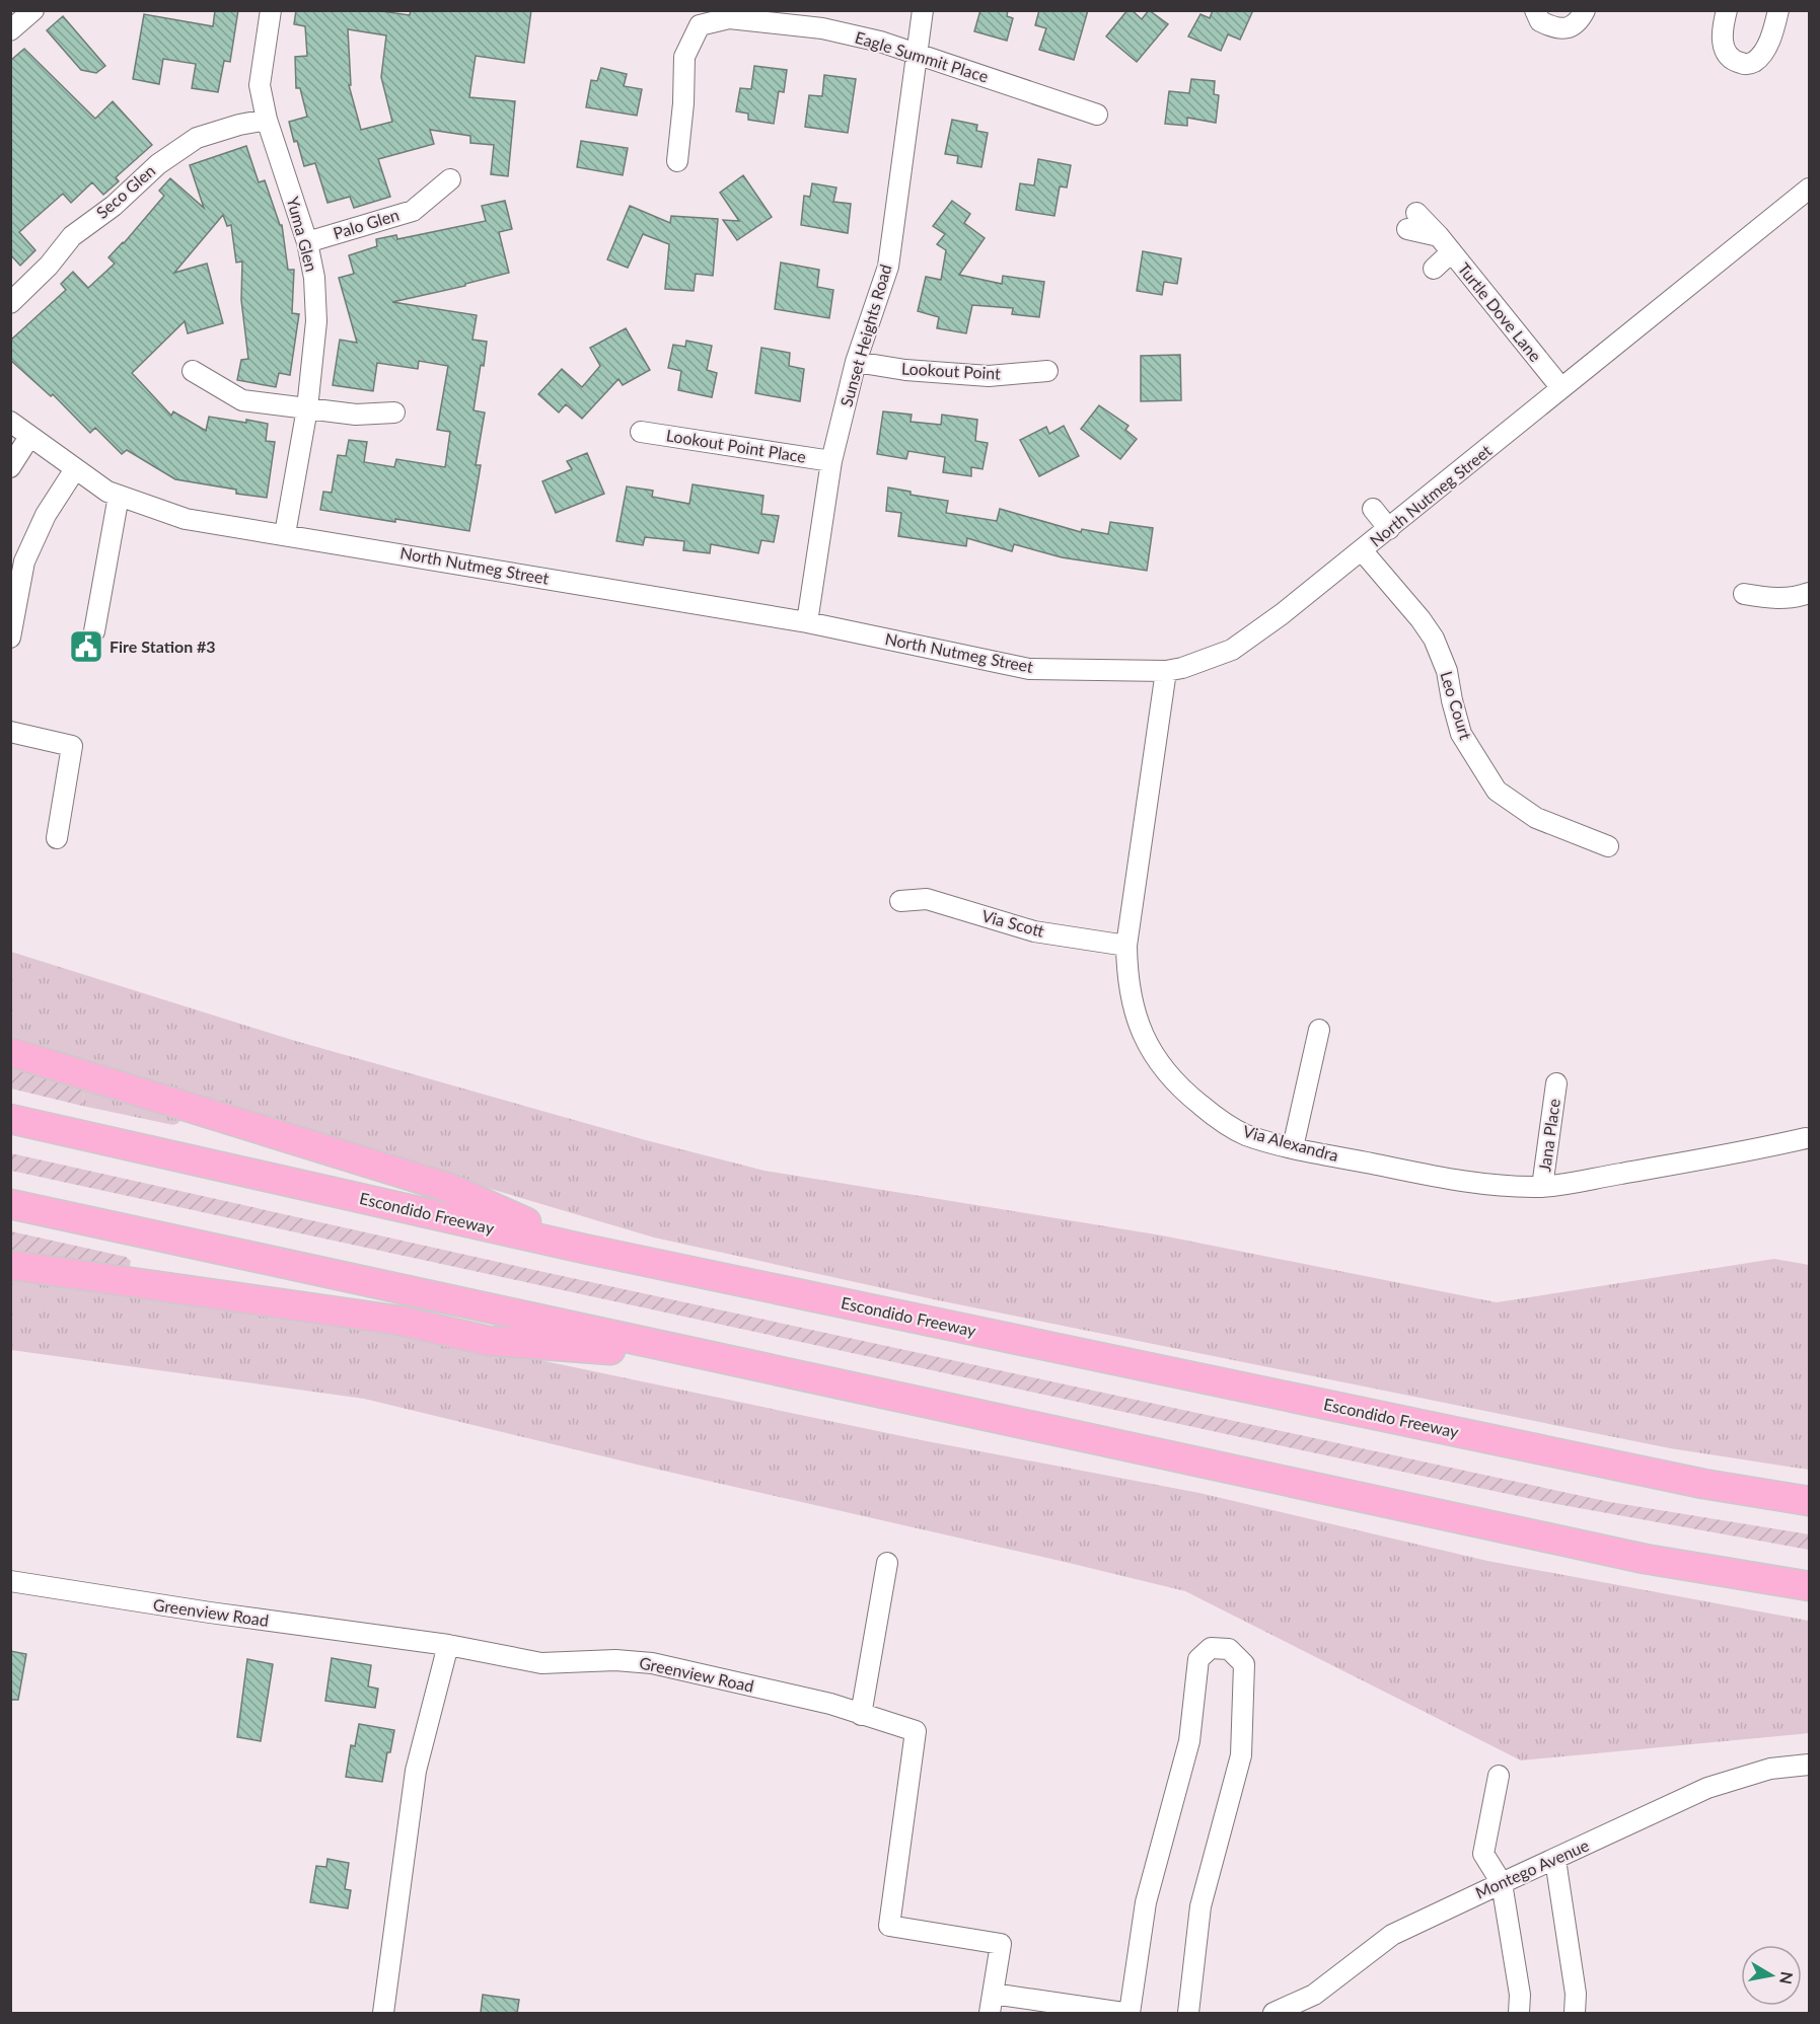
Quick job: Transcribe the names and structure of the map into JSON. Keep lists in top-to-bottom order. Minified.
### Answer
{"streets":{"highway":["Escondido Freeway"],"street":["Eagle Summit Place","Seco Glen","Palo Glen","Yuma Glen","Turtle Dove Lane","Sunset Heights Road","Lookout Point","Lookout Point Place","North Nutmeg Street","Leo Court","Via Scott","Jana Place","Via Alexandra","Greenview Road","Montego Avenue"]},"crossings":[["Eagle Summit Place","Sunset Heights Road"],["Seco Glen","Yuma Glen"],["Palo Glen","Yuma Glen"],["Yuma Glen","North Nutmeg Street"],["Turtle Dove Lane","North Nutmeg Street"],["Sunset Heights Road","Lookout Point"],["Sunset Heights Road","Lookout Point Place"],["Sunset Heights Road","North Nutmeg Street"],["North Nutmeg Street","Leo Court"],["North Nutmeg Street","Via Alexandra"],["Via Scott","Via Alexandra"],["Jana Place","Via Alexandra"]],"places":{"public building":["Fire Station #3"]},"north":"right"}
